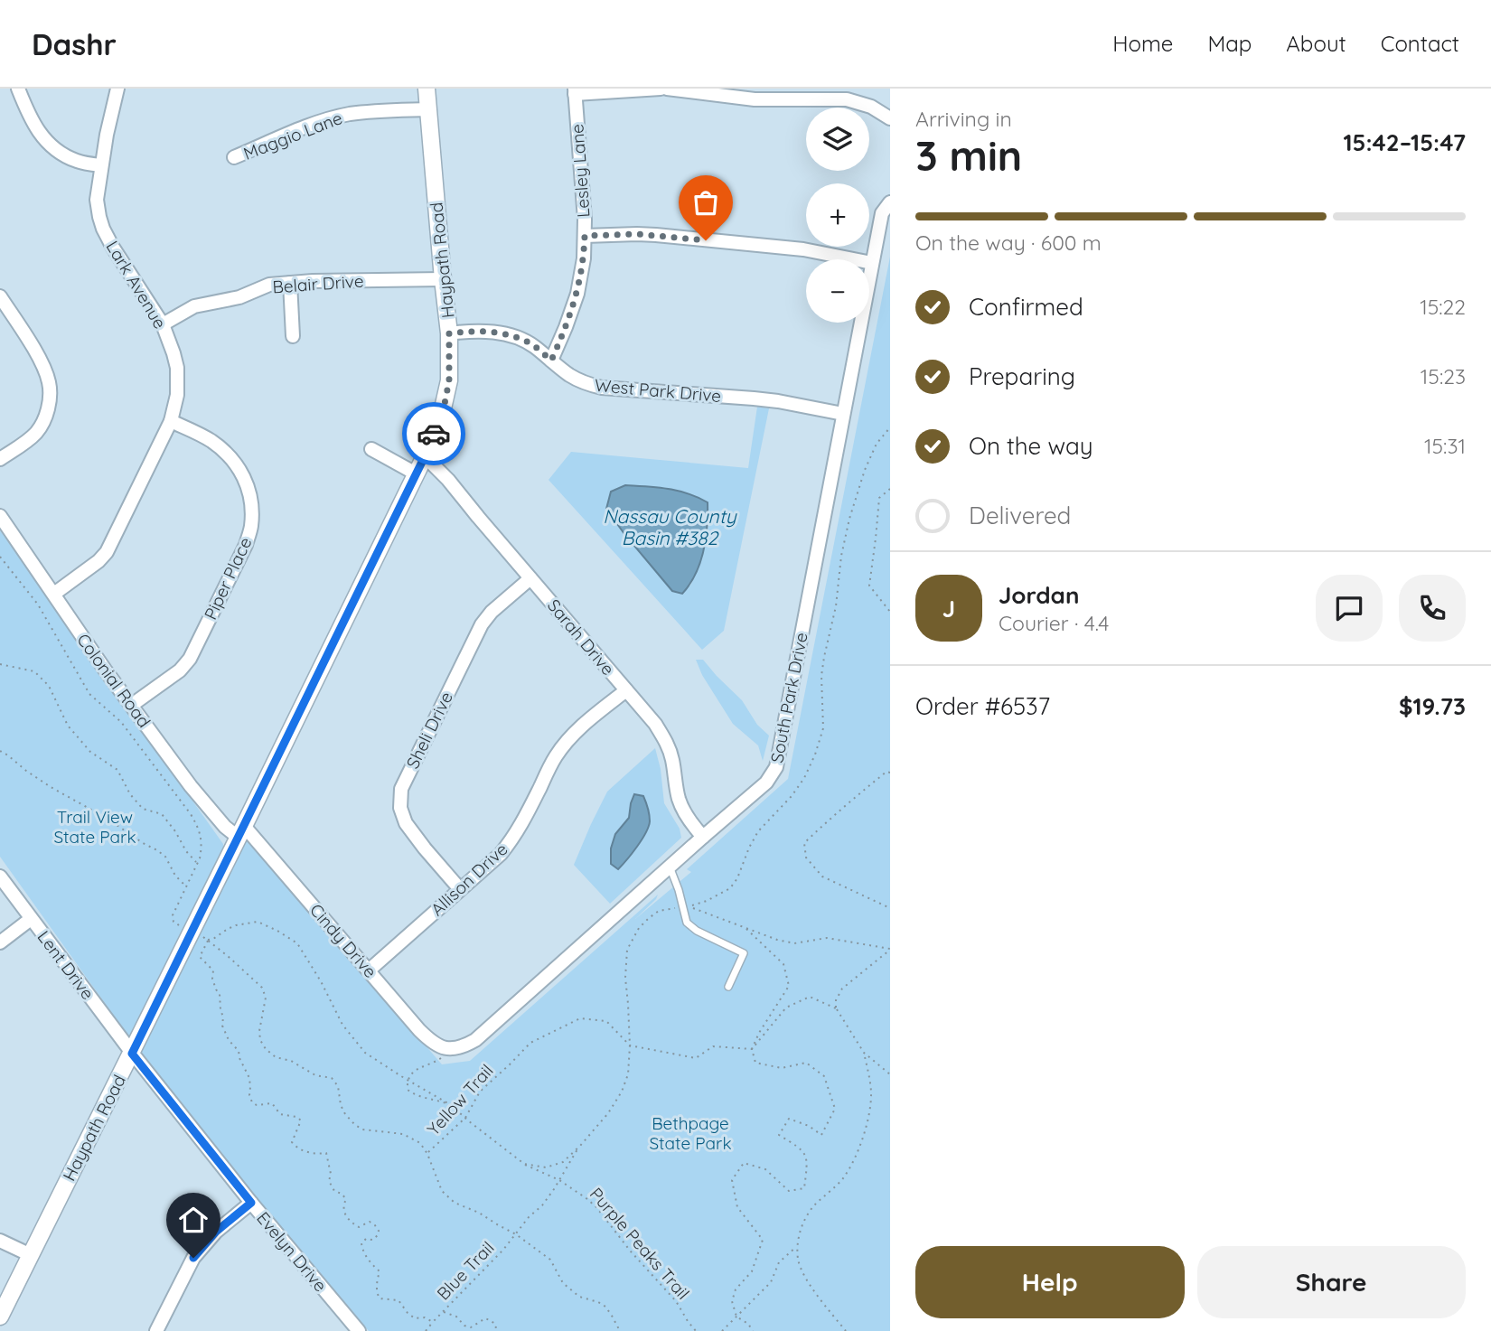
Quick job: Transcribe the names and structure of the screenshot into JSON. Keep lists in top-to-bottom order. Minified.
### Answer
{"streets":{"street":["Maggio Lane","Lesley Lane","Haypath Road","Belair Drive","Lark Avenue","West Park Drive","Piper Place","Sarah Drive","Colonial Road","South Park Drive","Sheli Drive","Allison Drive","Cindy Drive","Lent Drive","Evelyn Drive"],"path":["Yellow Trail","Purple Peaks Trail","Blue Trail"]},"crossings":[["Maggio Lane","Haypath Road"],["Lesley Lane","West Park Drive"],["Haypath Road","Belair Drive"],["Haypath Road","West Park Drive"],["Haypath Road","Sarah Drive"],["Haypath Road","Colonial Road"],["Haypath Road","Cindy Drive"],["Haypath Road","Lent Drive"],["Haypath Road","Evelyn Drive"],["Belair Drive","Lark Avenue"],["Lark Avenue","Piper Place"],["Lark Avenue","Colonial Road"],["West Park Drive","South Park Drive"],["Piper Place","Colonial Road"],["Sarah Drive","South Park Drive"],["Sarah Drive","Sheli Drive"],["Sarah Drive","Allison Drive"],["Colonial Road","Cindy Drive"],["South Park Drive","Cindy Drive"],["Sheli Drive","Allison Drive"],["Allison Drive","Cindy Drive"],["Lent Drive","Evelyn Drive"],["Yellow Trail","Blue Trail"]],"water":["Nassau County Basin #382"],"parks":["Trail View State Park","Bethpage State Park"],"page":{"header":"Dashr","nav":["Home","Map","About","Contact"],"heading":["3 min","Arriving in","15:42–15:47"],"panel":["Jordan","Courier · 4.4","Order #6537","$19.73"],"map_buttons":["+","−"],"bar":"On the way · 600 m","list":[["Confirmed","15:22"],["Preparing","15:23"],["On the way","15:31"],"Delivered"],"round":"J","buttons":["Help","Share"]}}
